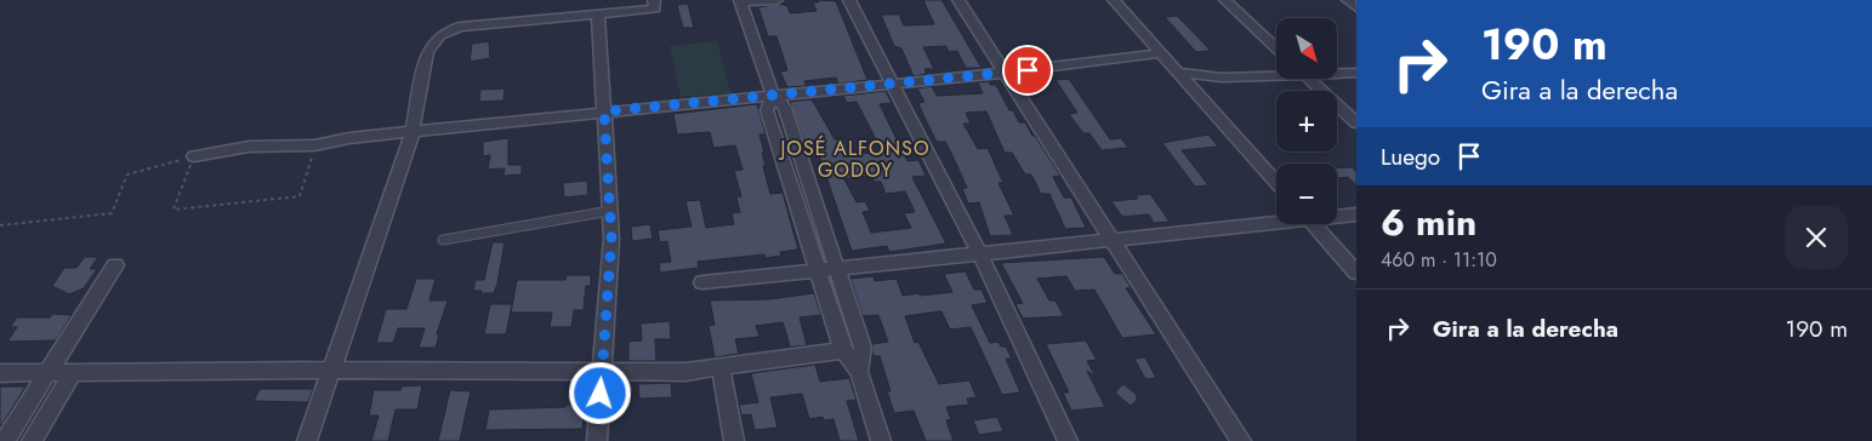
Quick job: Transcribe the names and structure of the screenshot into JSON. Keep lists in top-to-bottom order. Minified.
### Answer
{"districts":["JOSÉ ALFONSO GODOY"],"north":"bottom right","page":{"turn":["190 m","Gira a la derecha"],"map_buttons":["+","−"],"then":"Luego","heading":["6 min","460 m · 11:10"],"list":[{"name":"Gira a la derecha","value":"190 m"}]}}
